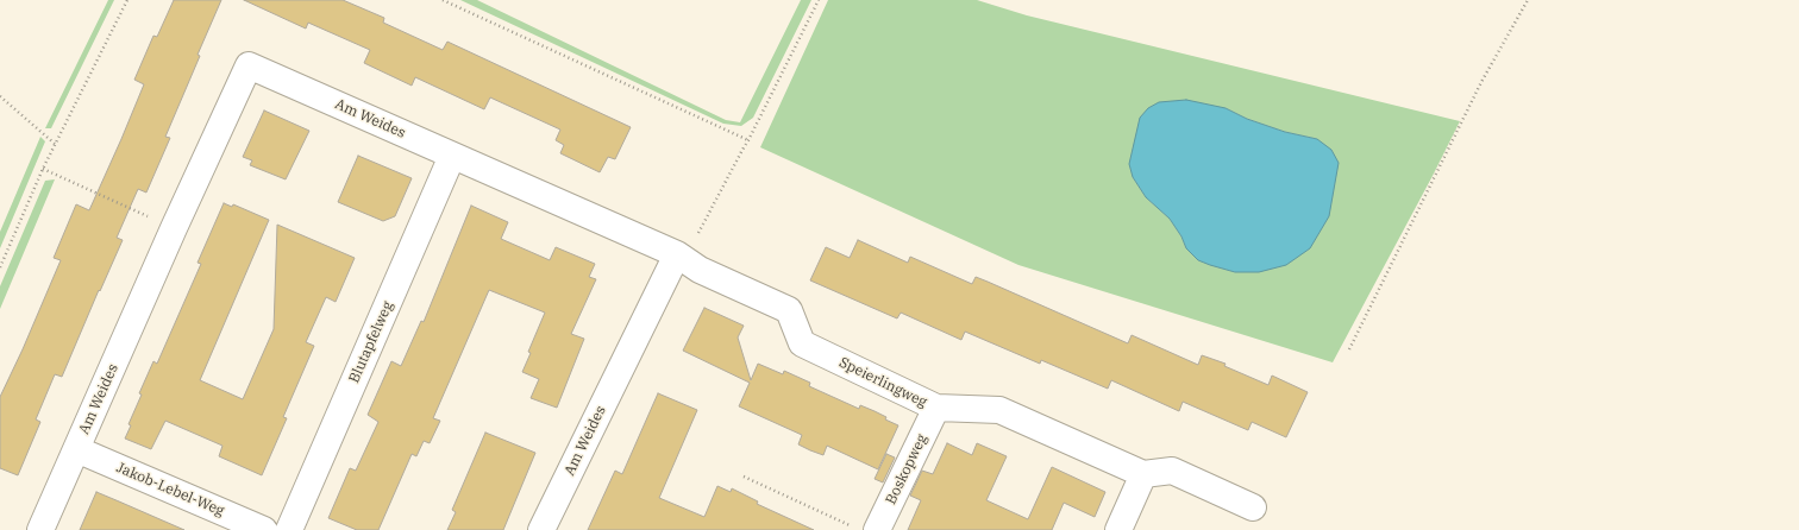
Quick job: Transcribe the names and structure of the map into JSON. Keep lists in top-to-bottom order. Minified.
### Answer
{"streets":{"street":["Am Weides","Blutapfelweg","Speierlingweg","Boskopweg","Jakob-Lebel-Weg"]},"crossings":[["Am Weides","Blutapfelweg"],["Am Weides","Speierlingweg"],["Am Weides","Jakob-Lebel-Weg"],["Speierlingweg","Boskopweg"]]}
